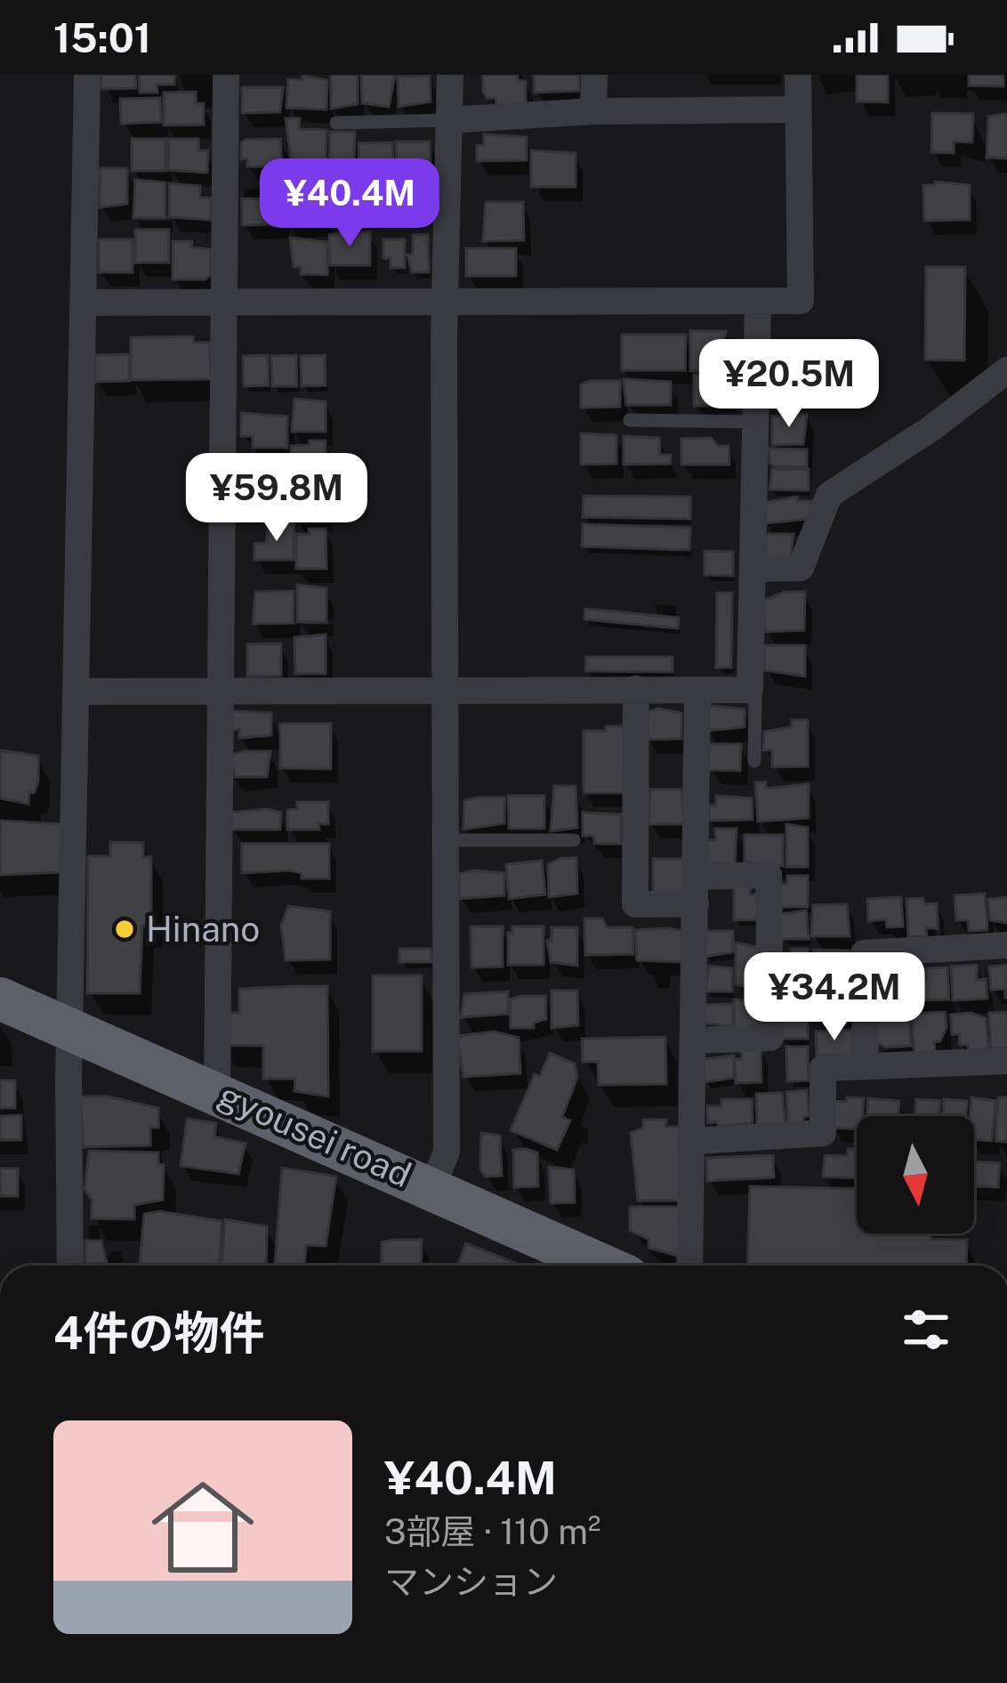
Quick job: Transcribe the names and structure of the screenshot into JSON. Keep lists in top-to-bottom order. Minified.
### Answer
{"streets":{"highway":["gyousei road"]},"places":["Hinano"],"north":"bottom","page":{"status":"15:01","price":["¥40.4M","¥20.5M","¥59.8M","¥34.2M"],"heading":"4件の物件","list":[{"name":"¥40.4M","note":"3部屋 · 110 m² · マンション"}]}}
